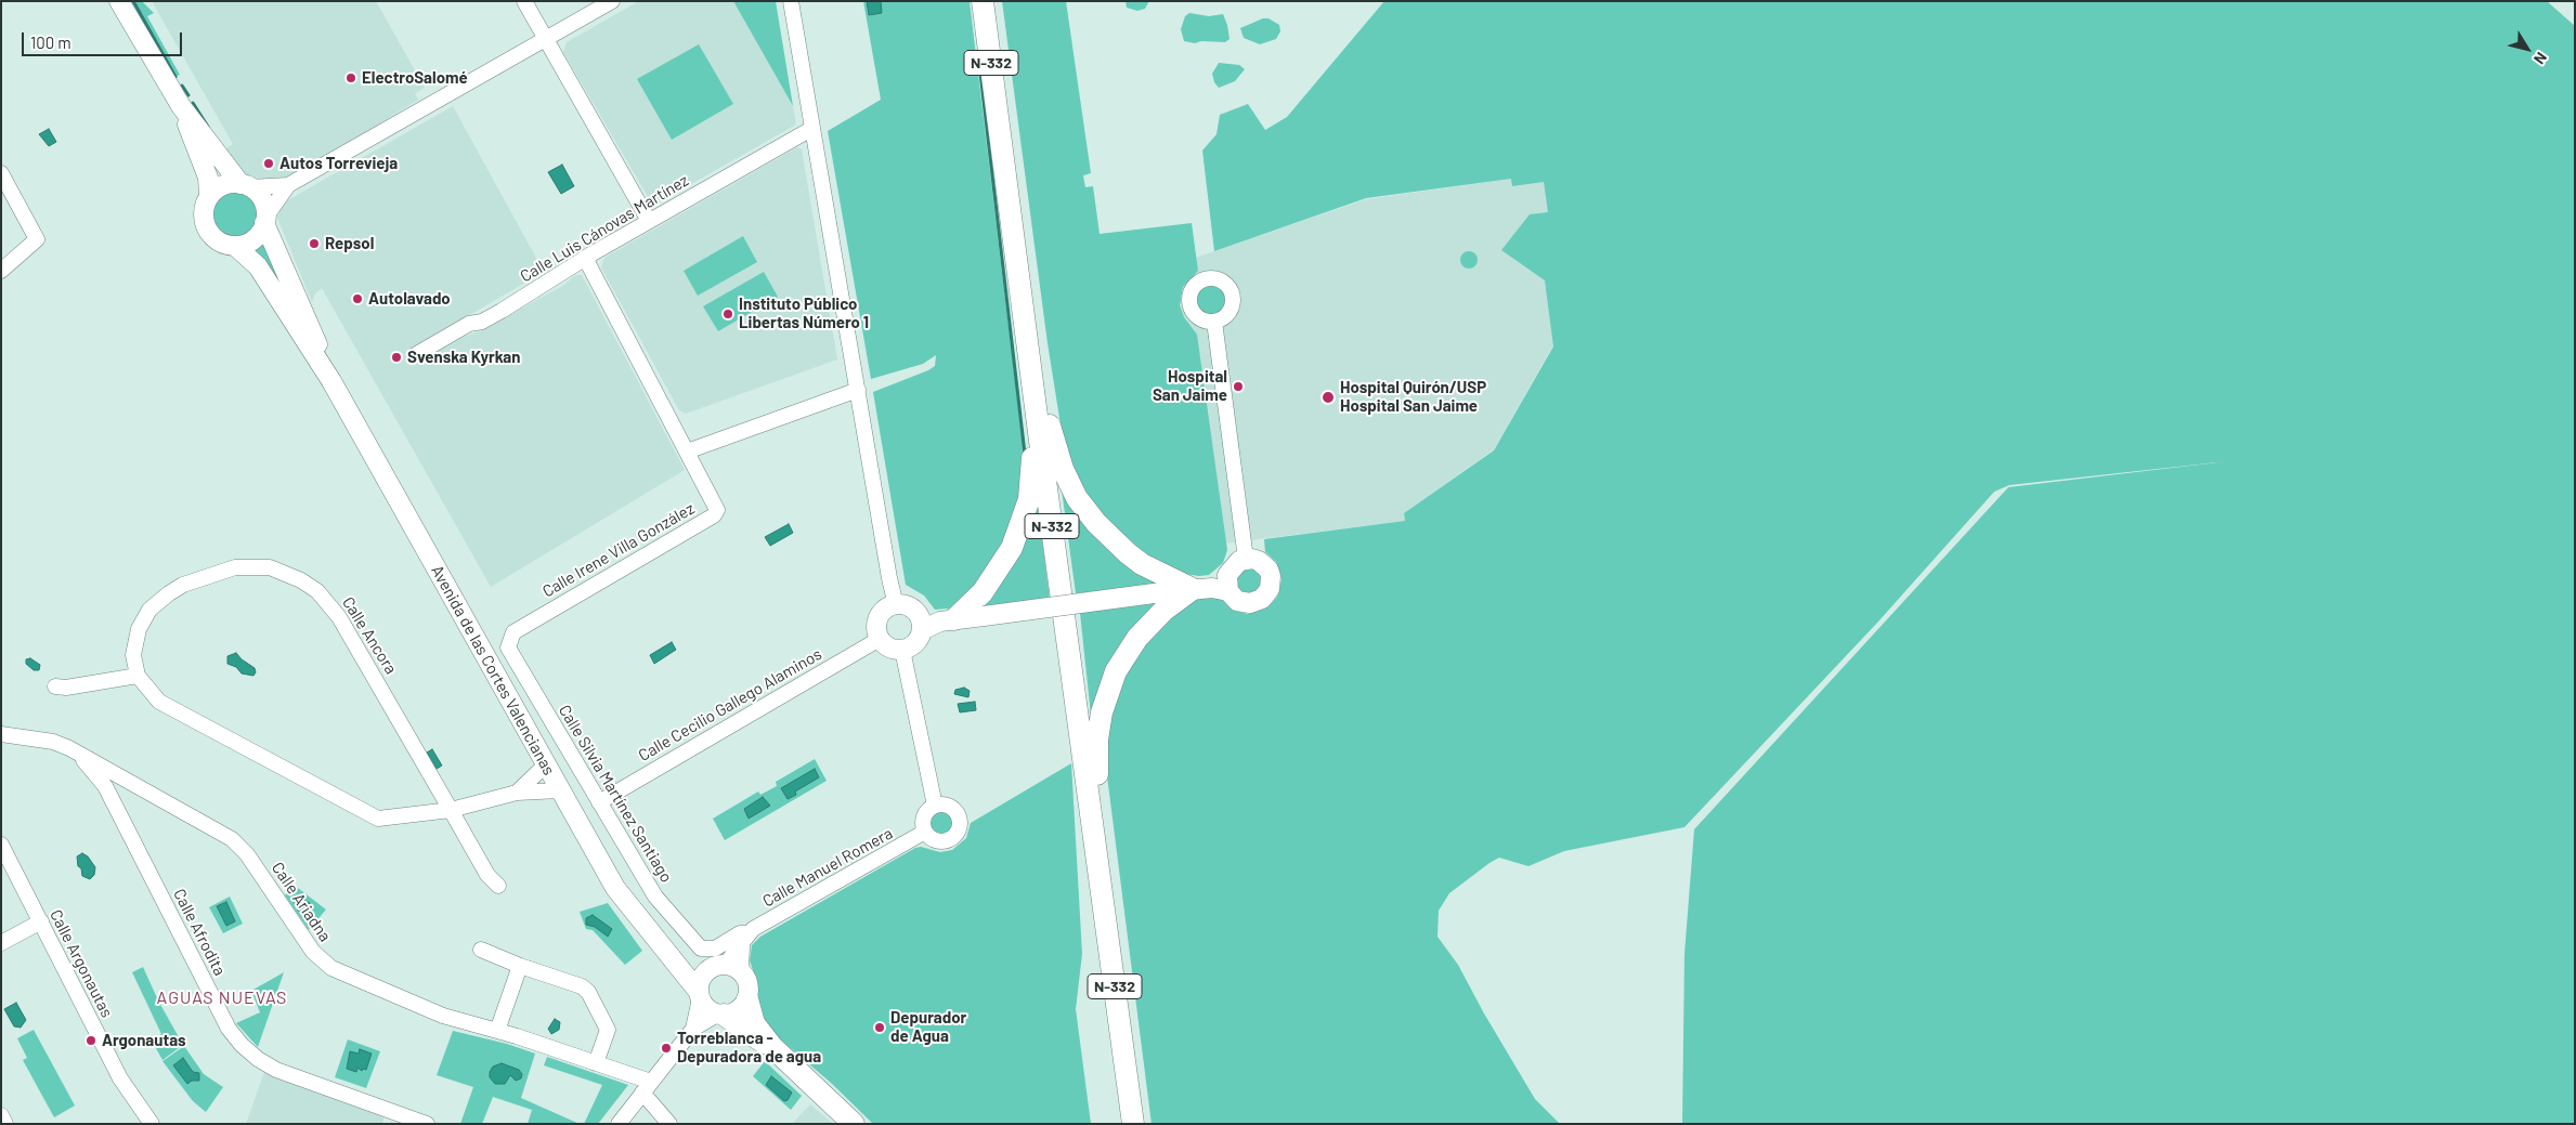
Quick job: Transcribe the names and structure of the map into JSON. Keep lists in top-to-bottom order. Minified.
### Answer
{"streets":{"highway":["N-332"],"main road":["Avenida de las Cortes Valencianas"],"street":["Calle Luis Cánovas Martínez","Calle Irene Villa González","Calle Ancora","Calle Cecilio Gallego Alaminos","Calle Silvia Martínez Santiago","Calle Manuel Romera","Calle Ariadna","Calle Afrodita","Calle Argonautas"]},"crossings":[["Calle Irene Villa González","Calle Silvia Martínez Santiago"],["Avenida de las Cortes Valencianas","Calle Silvia Martínez Santiago"],["Calle Cecilio Gallego Alaminos","Calle Silvia Martínez Santiago"],["Calle Ariadna","Calle Afrodita"]],"districts":["AGUAS NUEVAS"],"places":["ElectroSalomé","Autos Torrevieja","Repsol","Autolavado","Instituto Público Libertas Número 1","Svenska Kyrkan","Hospital San Jaime","Hospital Quirón/USP Hospital San Jaime","Depurador de Agua","Argonautas","Torreblanca - Depuradora de agua"],"scale_bar":"100 m","north":"bottom right"}
